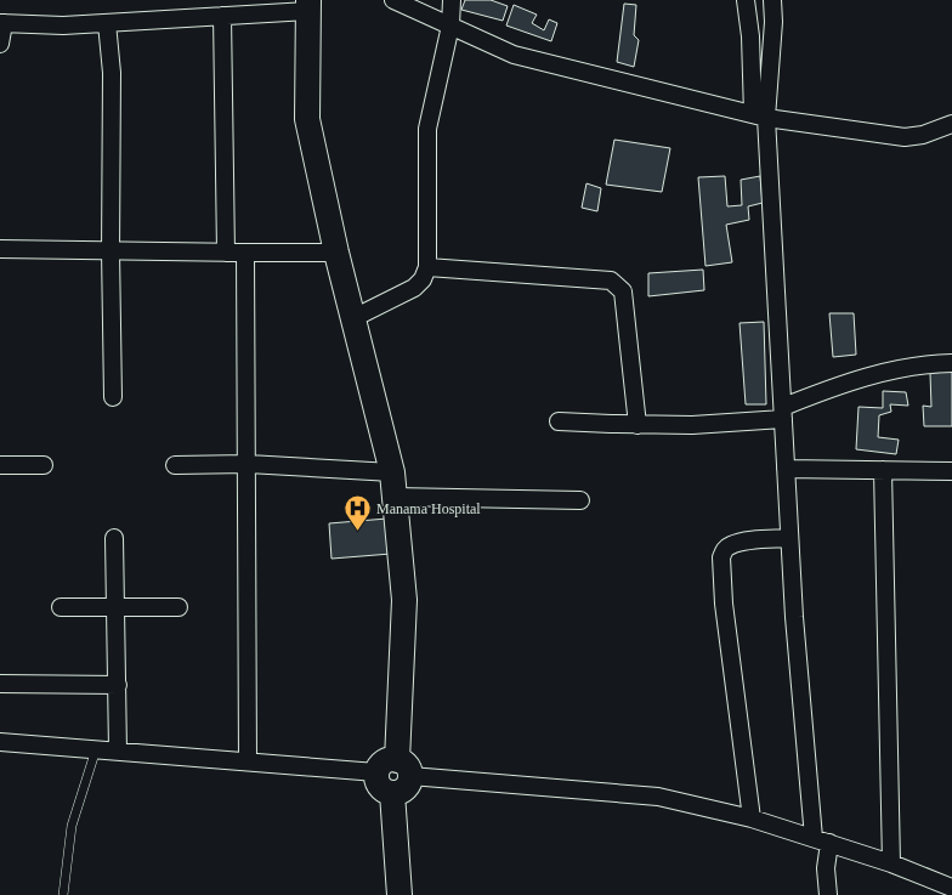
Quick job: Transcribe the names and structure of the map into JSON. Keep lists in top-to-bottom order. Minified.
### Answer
{"places":{"hospital":["Manama Hospital"]}}
